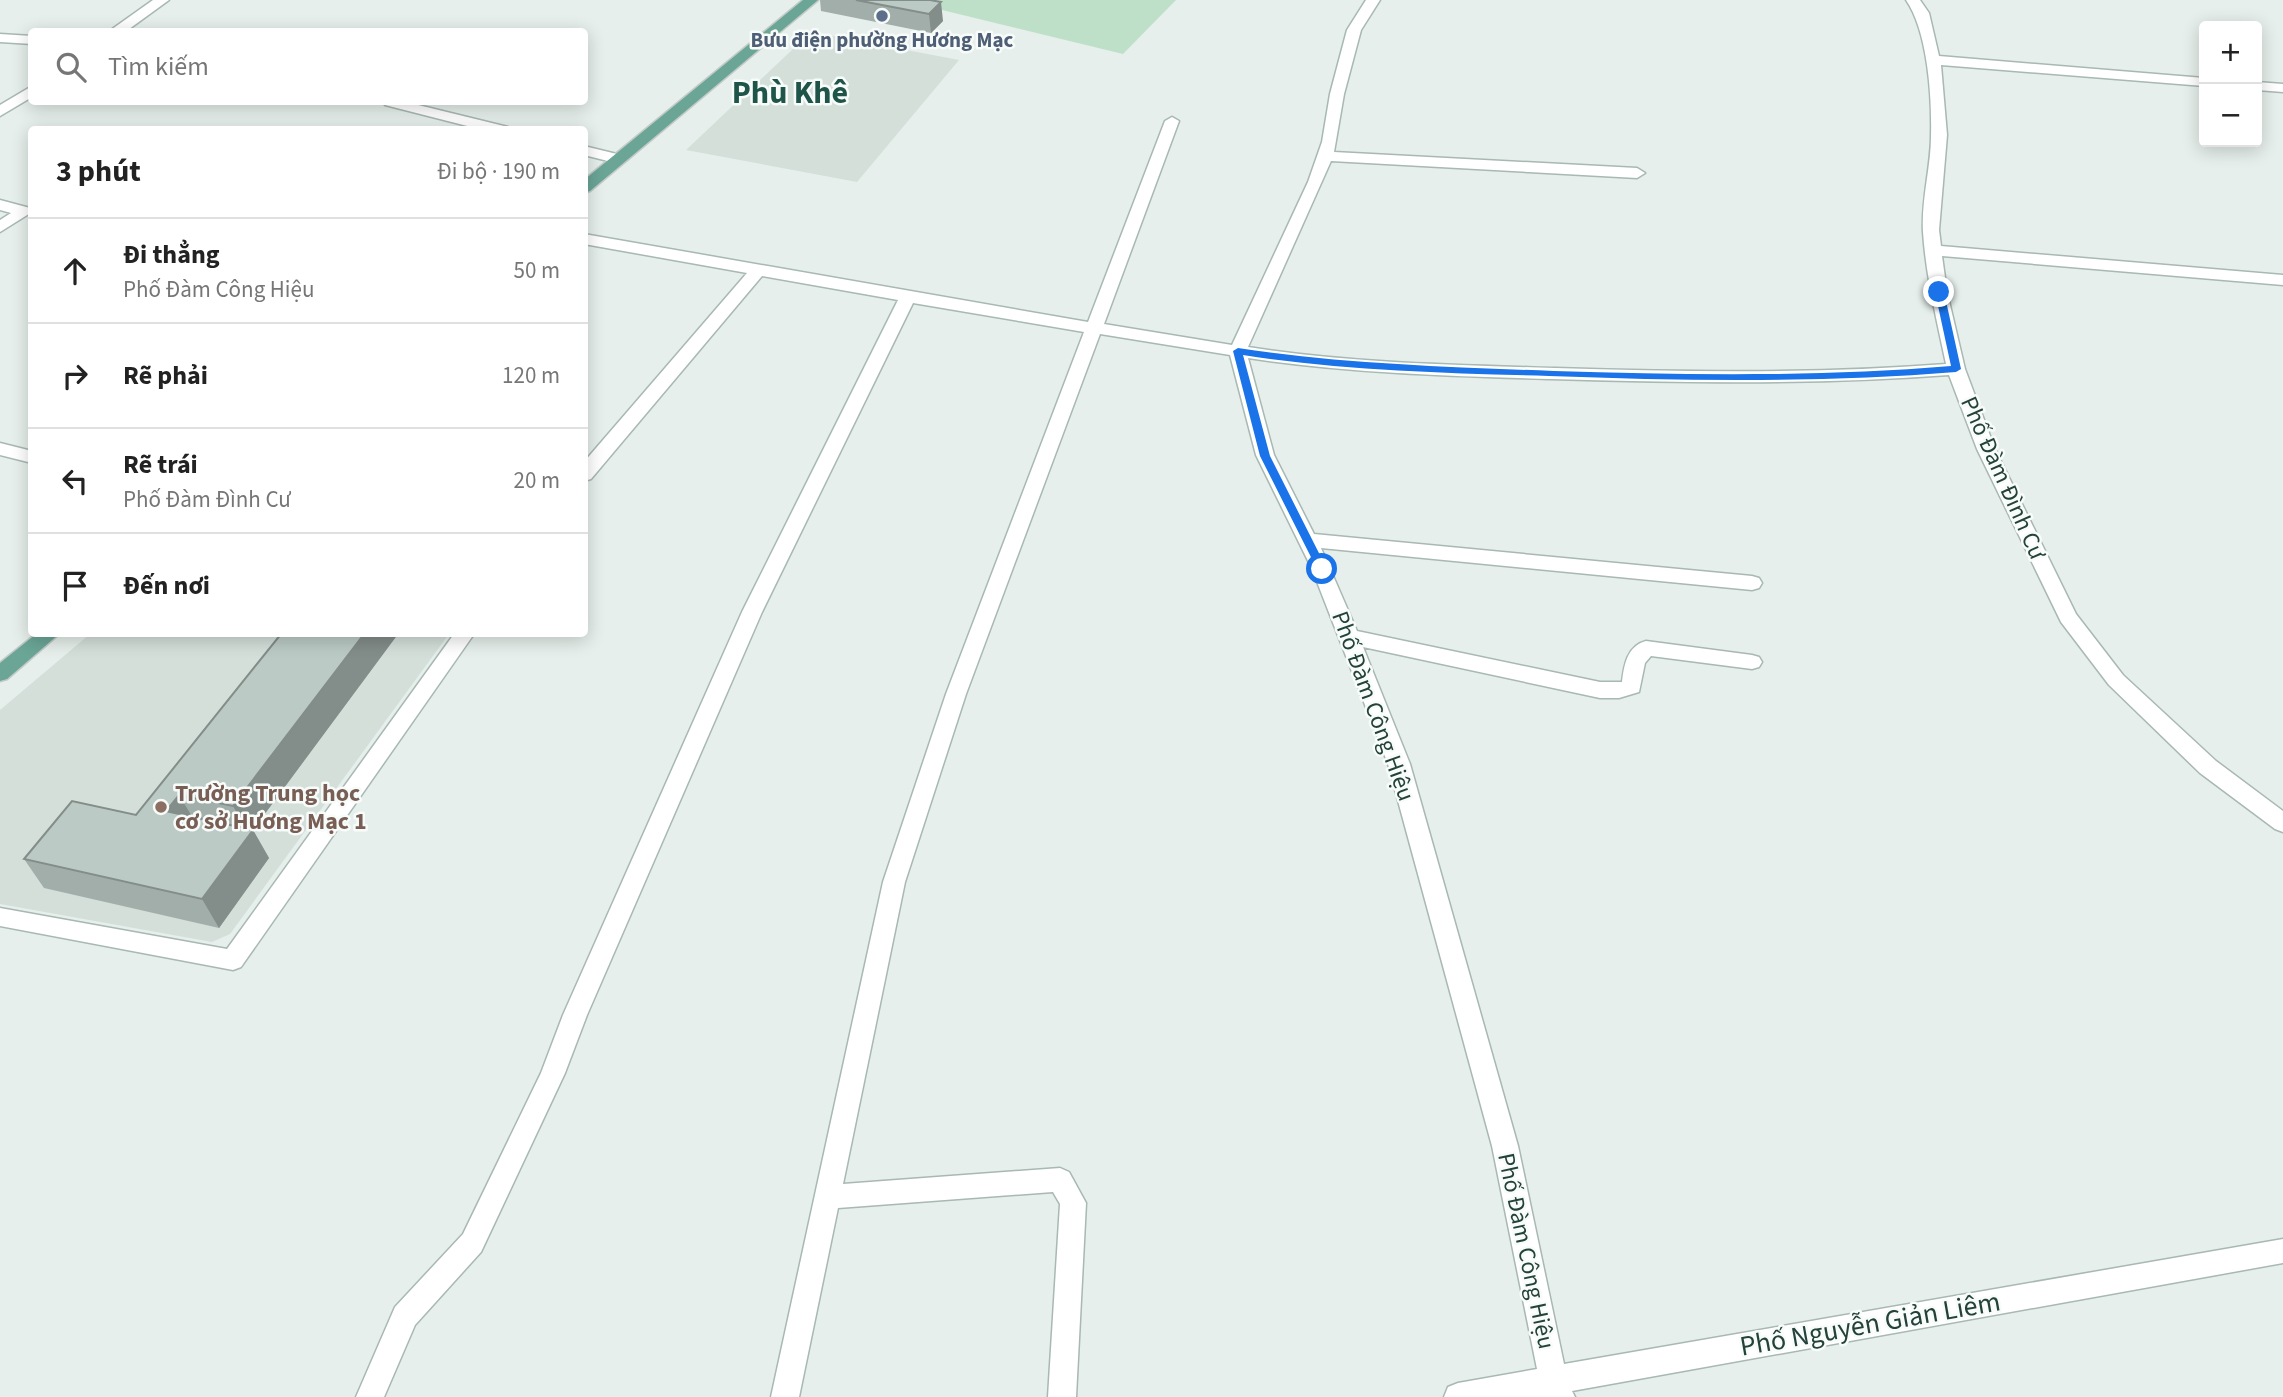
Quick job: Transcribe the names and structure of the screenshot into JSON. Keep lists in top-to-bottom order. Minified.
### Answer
{"streets":{"street":["Phố Đàm Đình Cư","Phố Đàm Công Hiệu","Phố Nguyễn Giản Liêm"]},"crossings":[["Phố Đàm Công Hiệu","Phố Nguyễn Giản Liêm"]],"districts":["Phù Khê"],"places":["Bưu điện phường Hương Mạc","Trường Trung học cơ sở Hương Mạc 1"],"page":{"map_buttons":["+","−"],"search":"Tìm kiếm","heading":["3 phút","Đi bộ · 190 m"],"list":[["Đi thẳng","Phố Đàm Công Hiệu","50 m"],["Rẽ phải","120 m"],["Rẽ trái","Phố Đàm Đình Cư","20 m"],"Đến nơi"]}}
